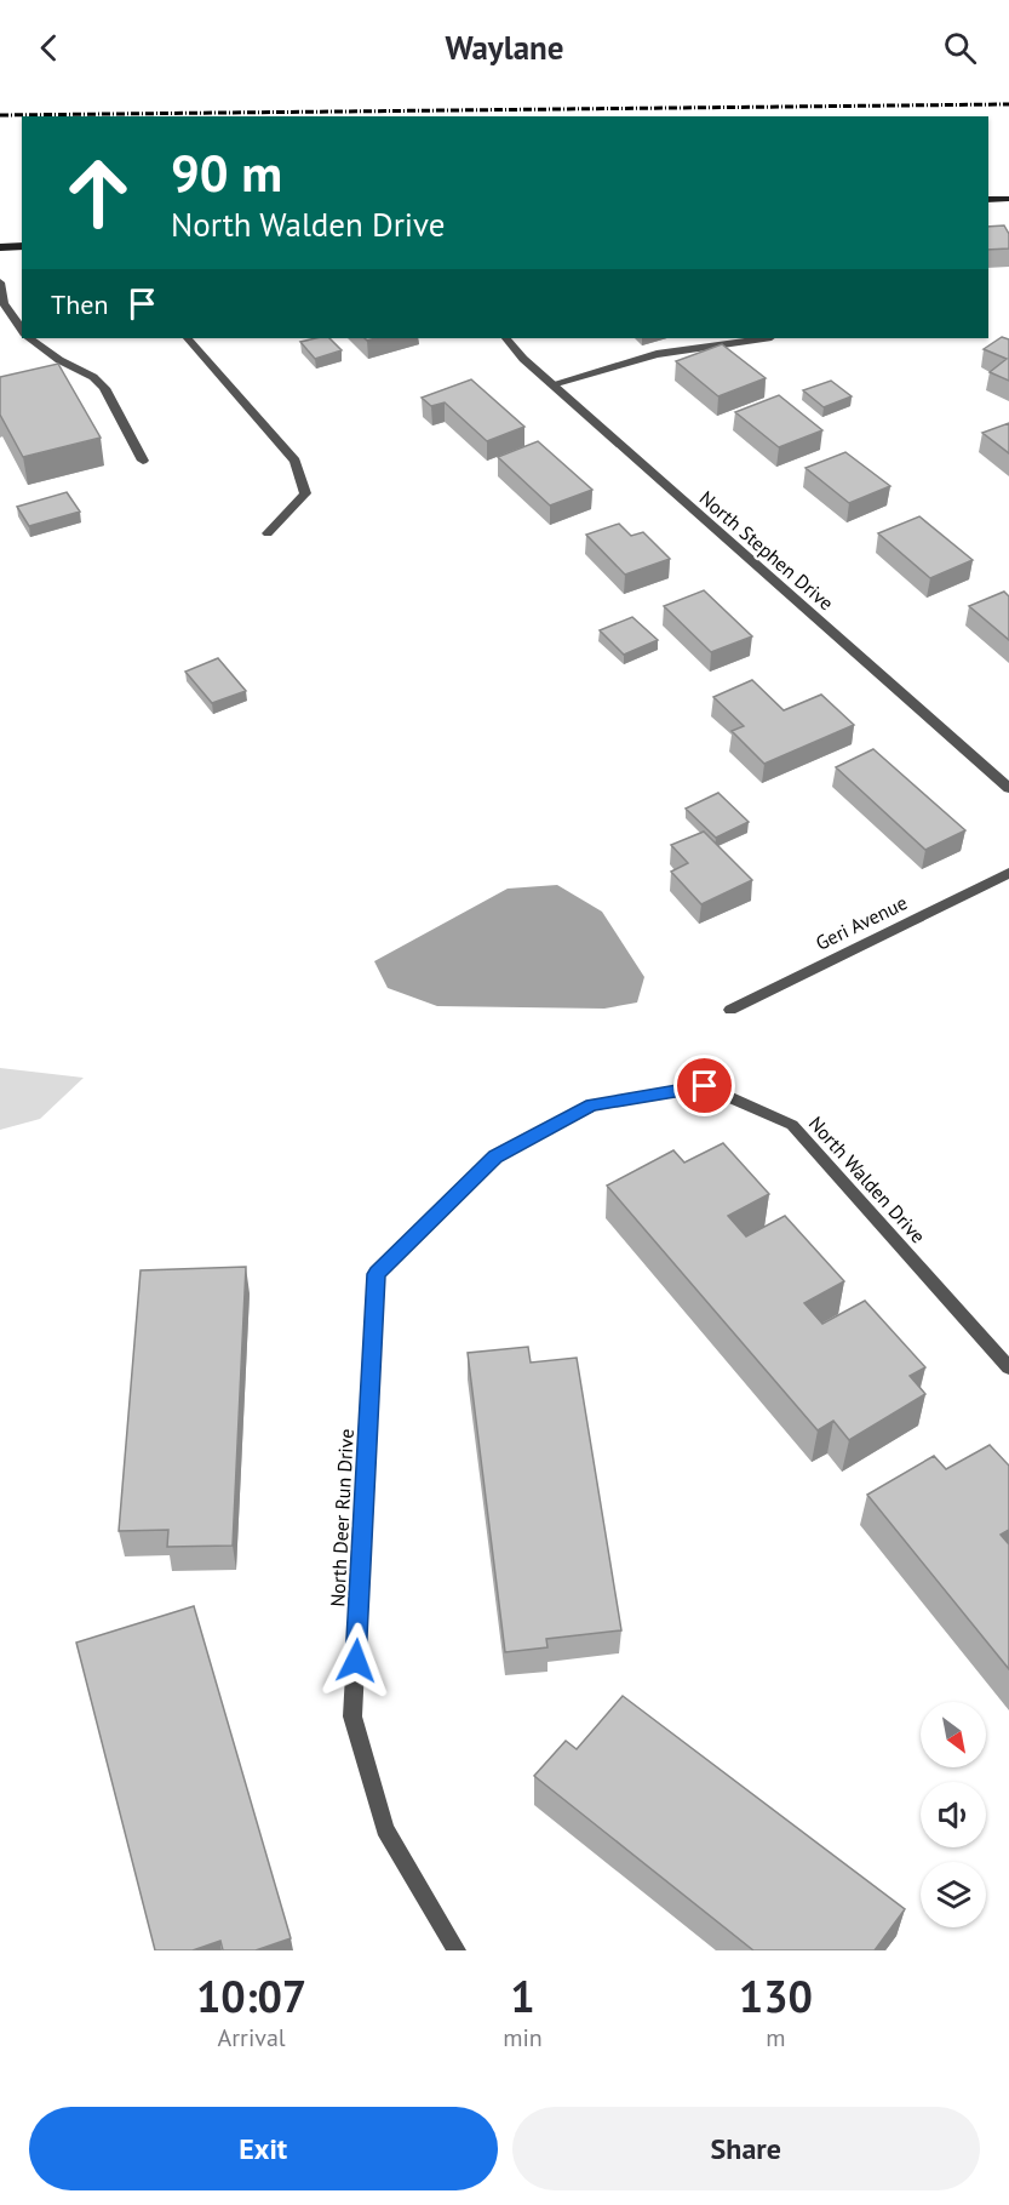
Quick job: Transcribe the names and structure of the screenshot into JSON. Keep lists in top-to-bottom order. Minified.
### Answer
{"streets":{"street":["North Stephen Drive","Geri Avenue","North Walden Drive","North Deer Run Drive"]},"crossings":[["North Walden Drive","North Deer Run Drive"]],"north":"bottom right","page":{"header":"Waylane","turn":["90 m","North Walden Drive"],"then":"Then","eta":["10:07","Arrival","1","min","130","m"],"buttons":["Exit","Share"]}}
